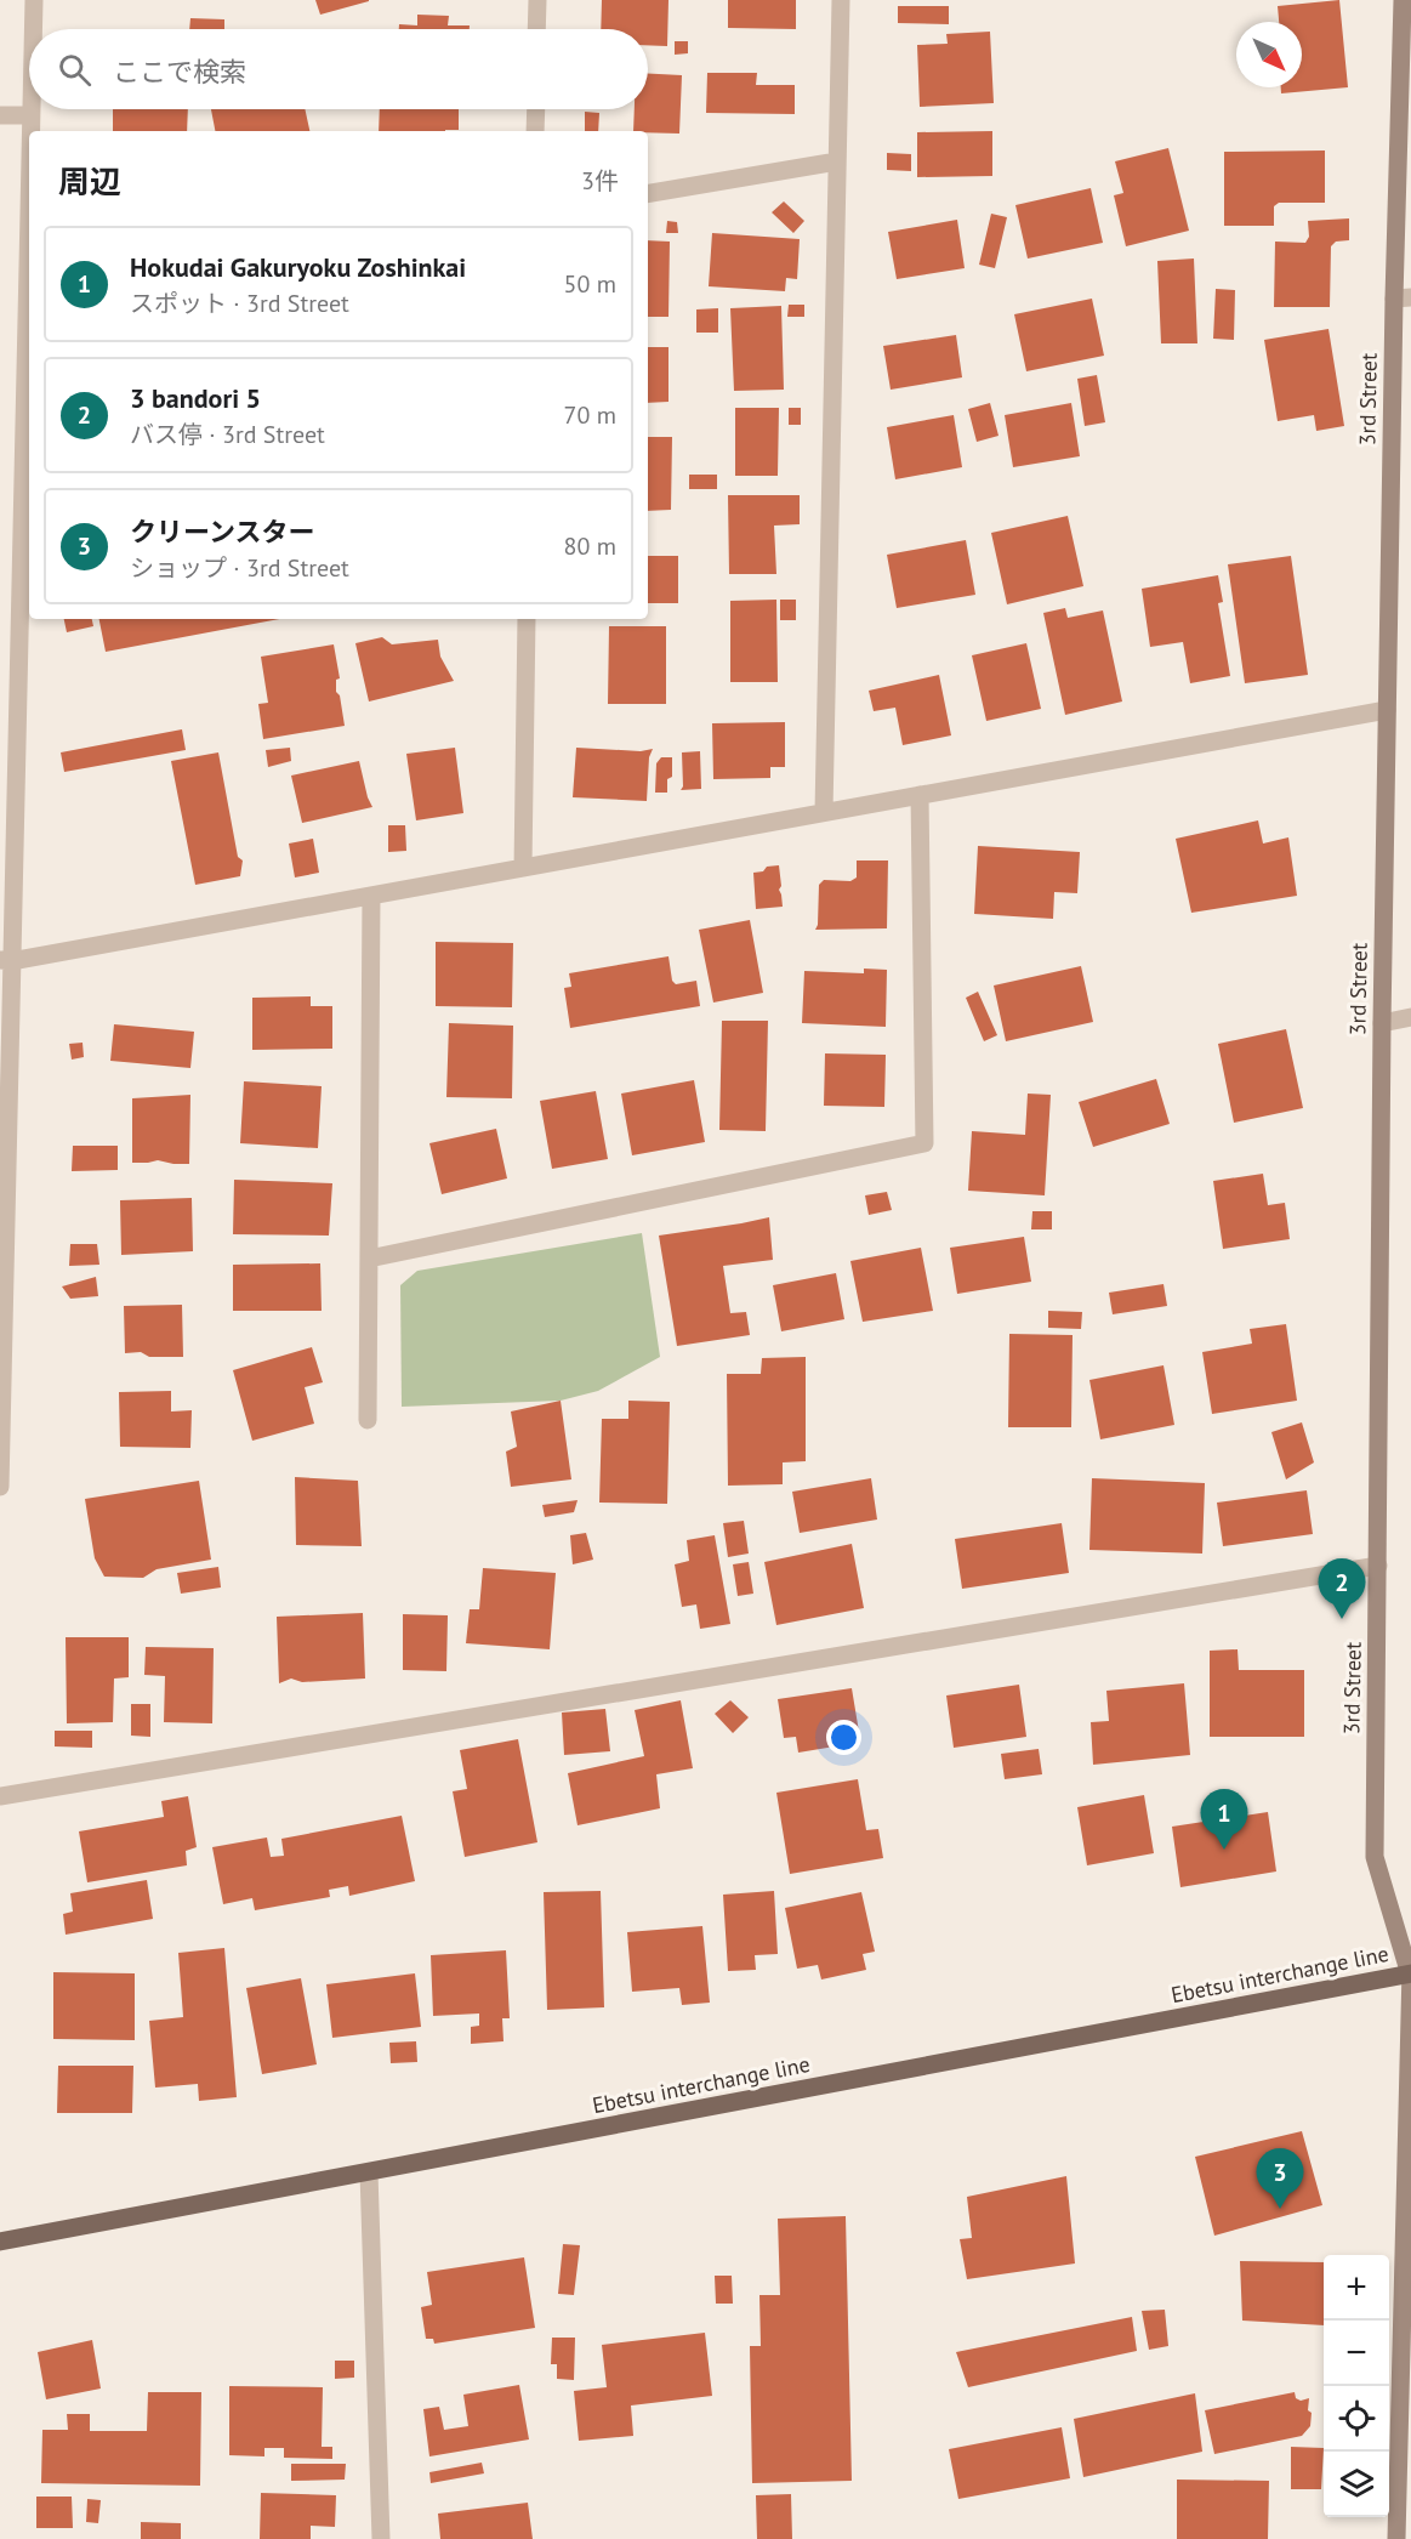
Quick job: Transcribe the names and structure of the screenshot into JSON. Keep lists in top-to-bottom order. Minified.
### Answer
{"streets":{"main road":["Ebetsu interchange line"],"street":["3rd Street"]},"crossings":[["3rd Street","Ebetsu interchange line"]],"north":"bottom right","page":{"search":"ここで検索","heading":["周辺","3件"],"list":[{"mark":"1","name":"Hokudai Gakuryoku Zoshinkai","note":"スポット · 3rd Street","value":"50 m"},{"mark":"2","name":"3 bandori 5","note":"バス停 · 3rd Street","value":"70 m"},{"mark":"3","name":"クリーンスター","note":"ショップ · 3rd Street","value":"80 m"}],"pins":["2","1","3"],"map_buttons":["+","−"]}}
